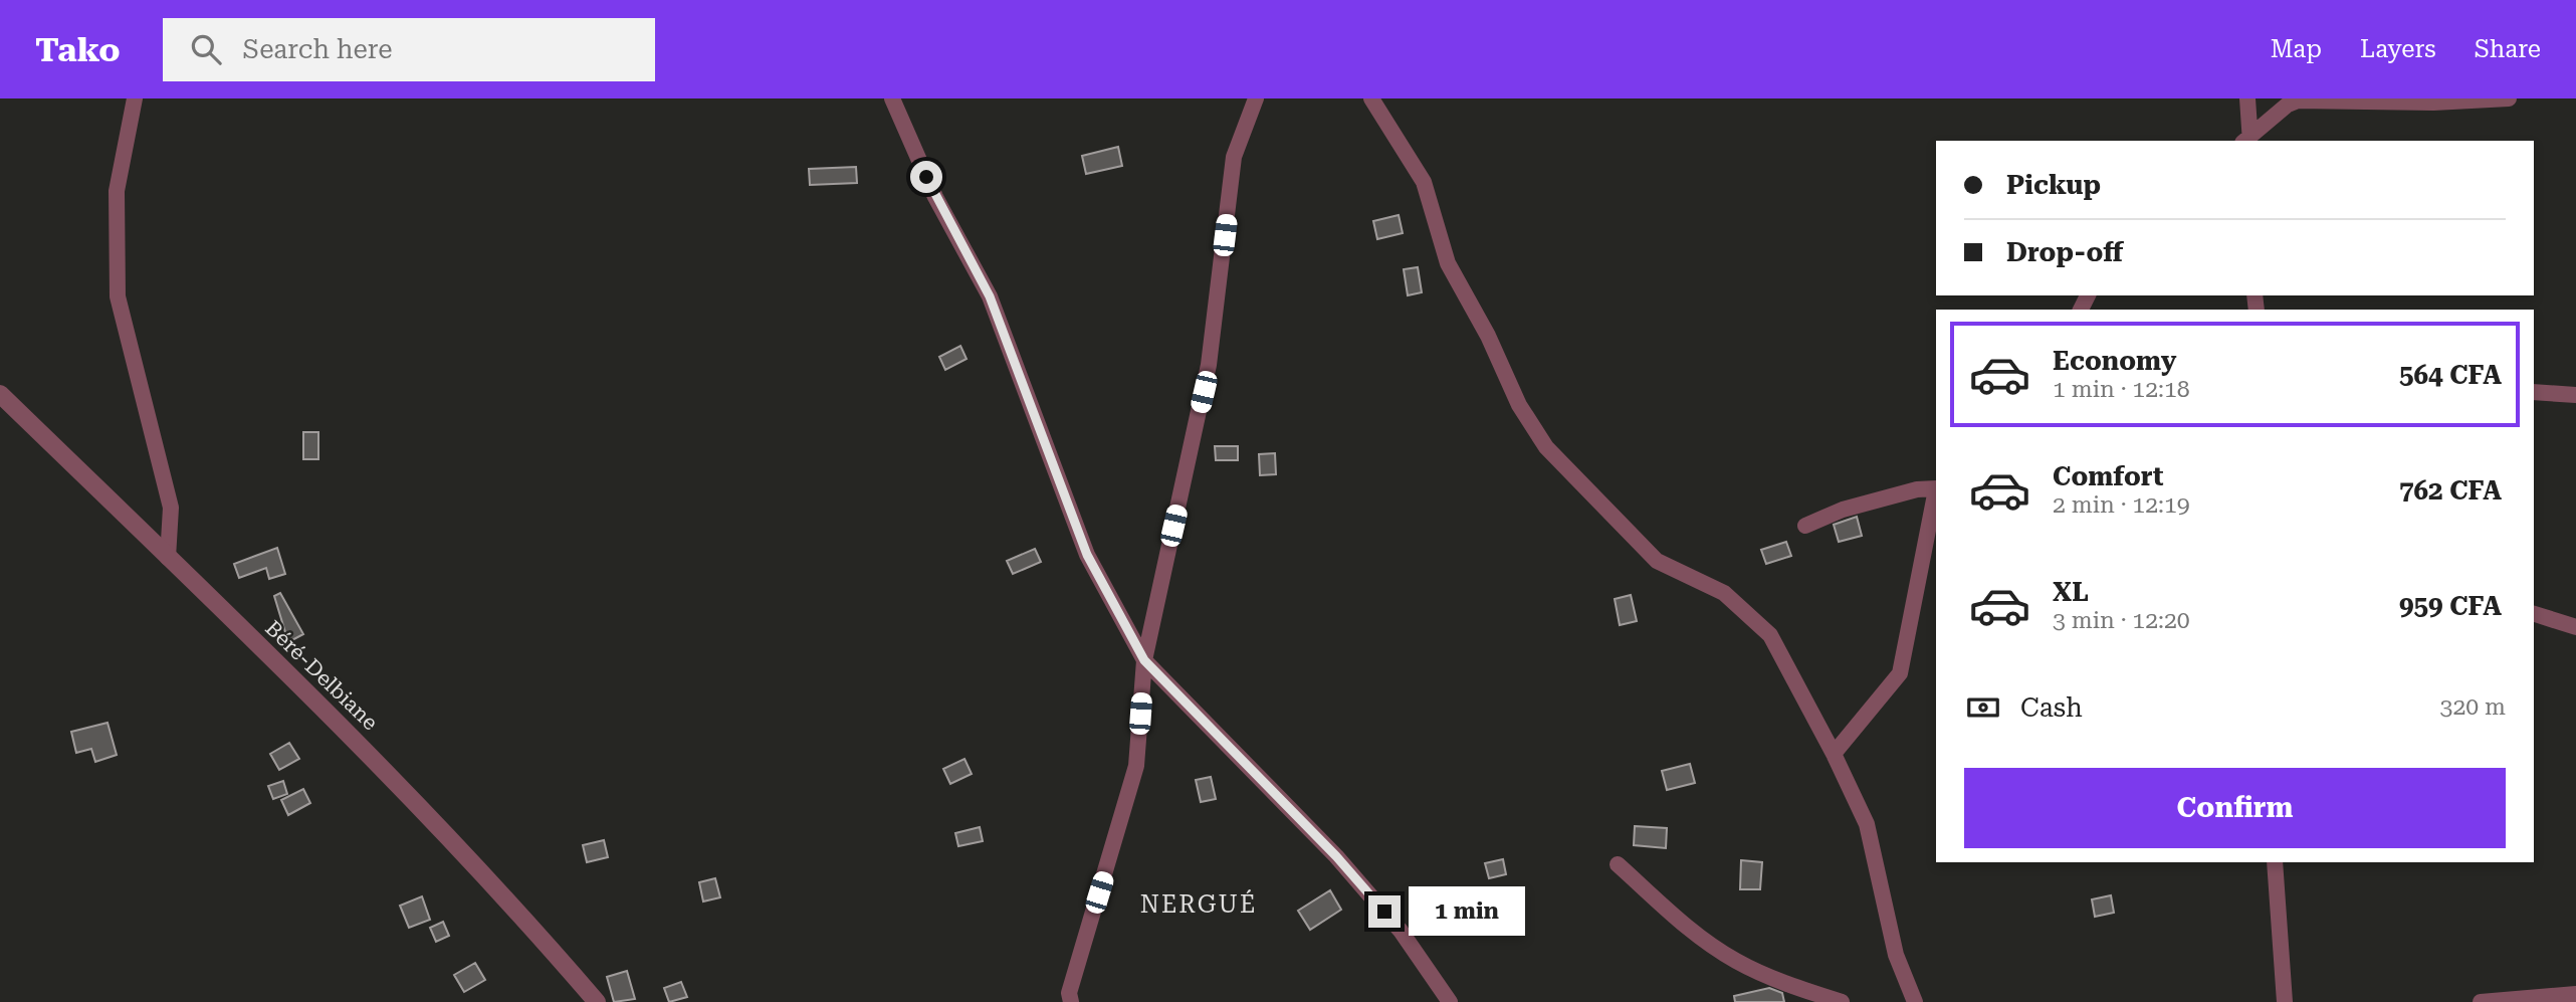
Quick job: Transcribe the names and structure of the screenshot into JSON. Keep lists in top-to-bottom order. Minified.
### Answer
{"streets":{"street":["Béré-Delbiane"]},"districts":["NERGUÉ"],"page":{"header":"Tako","search":"Search here","nav":["Map","Layers","Share"],"banner":["Pickup","Drop-off"],"list":[{"name":"Economy","note":"1 min · 12:18","value":"564 CFA"},{"name":"Comfort","note":"2 min · 12:19","value":"762 CFA"},{"name":"XL","note":"3 min · 12:20","value":"959 CFA"}],"pay":["Cash","320 m"],"buttons":"Confirm","bubble":"1 min"}}
